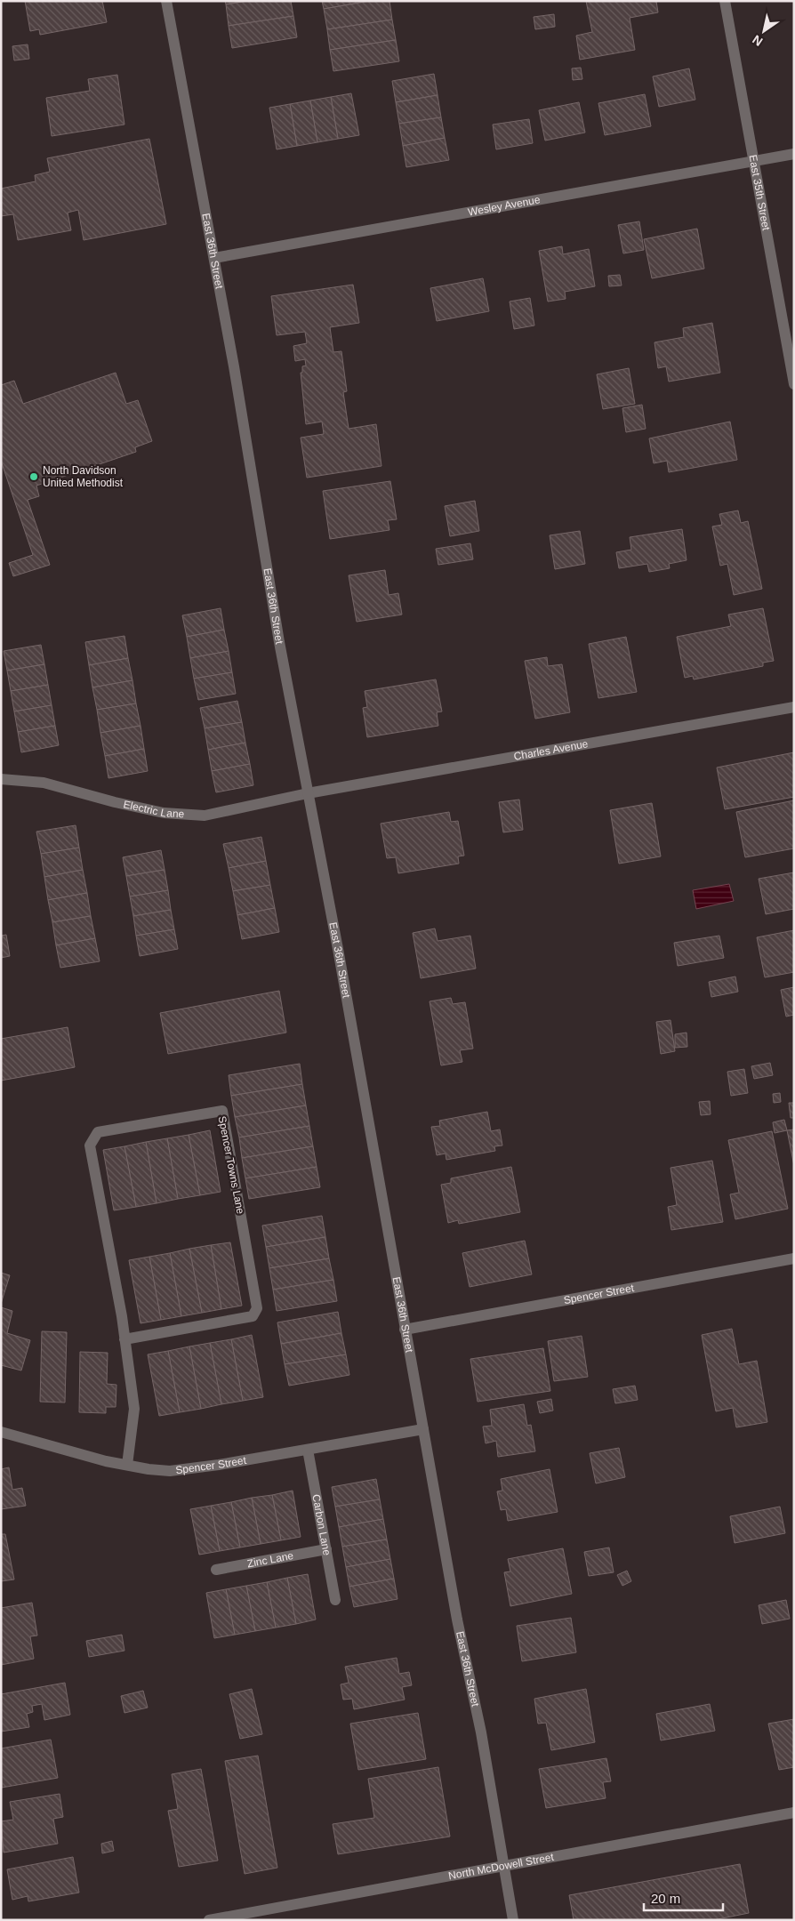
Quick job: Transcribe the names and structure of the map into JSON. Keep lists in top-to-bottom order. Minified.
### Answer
{"streets":{"street":["East 35th Street","Wesley Avenue","East 36th Street","Charles Avenue","Electric Lane","Spencer Towns Lane","Spencer Street","Carbon Lane","Zinc Lane","North McDowell Street"]},"crossings":[["East 35th Street","Wesley Avenue"],["Wesley Avenue","East 36th Street"],["East 36th Street","Charles Avenue"],["East 36th Street","Electric Lane"],["East 36th Street","Spencer Street"],["East 36th Street","North McDowell Street"],["Charles Avenue","Electric Lane"],["Spencer Towns Lane","Spencer Street"],["Spencer Street","Carbon Lane"],["Carbon Lane","Zinc Lane"]],"places":["North Davidson United Methodist"],"scale_bar":"20 m","north":"bottom left"}
